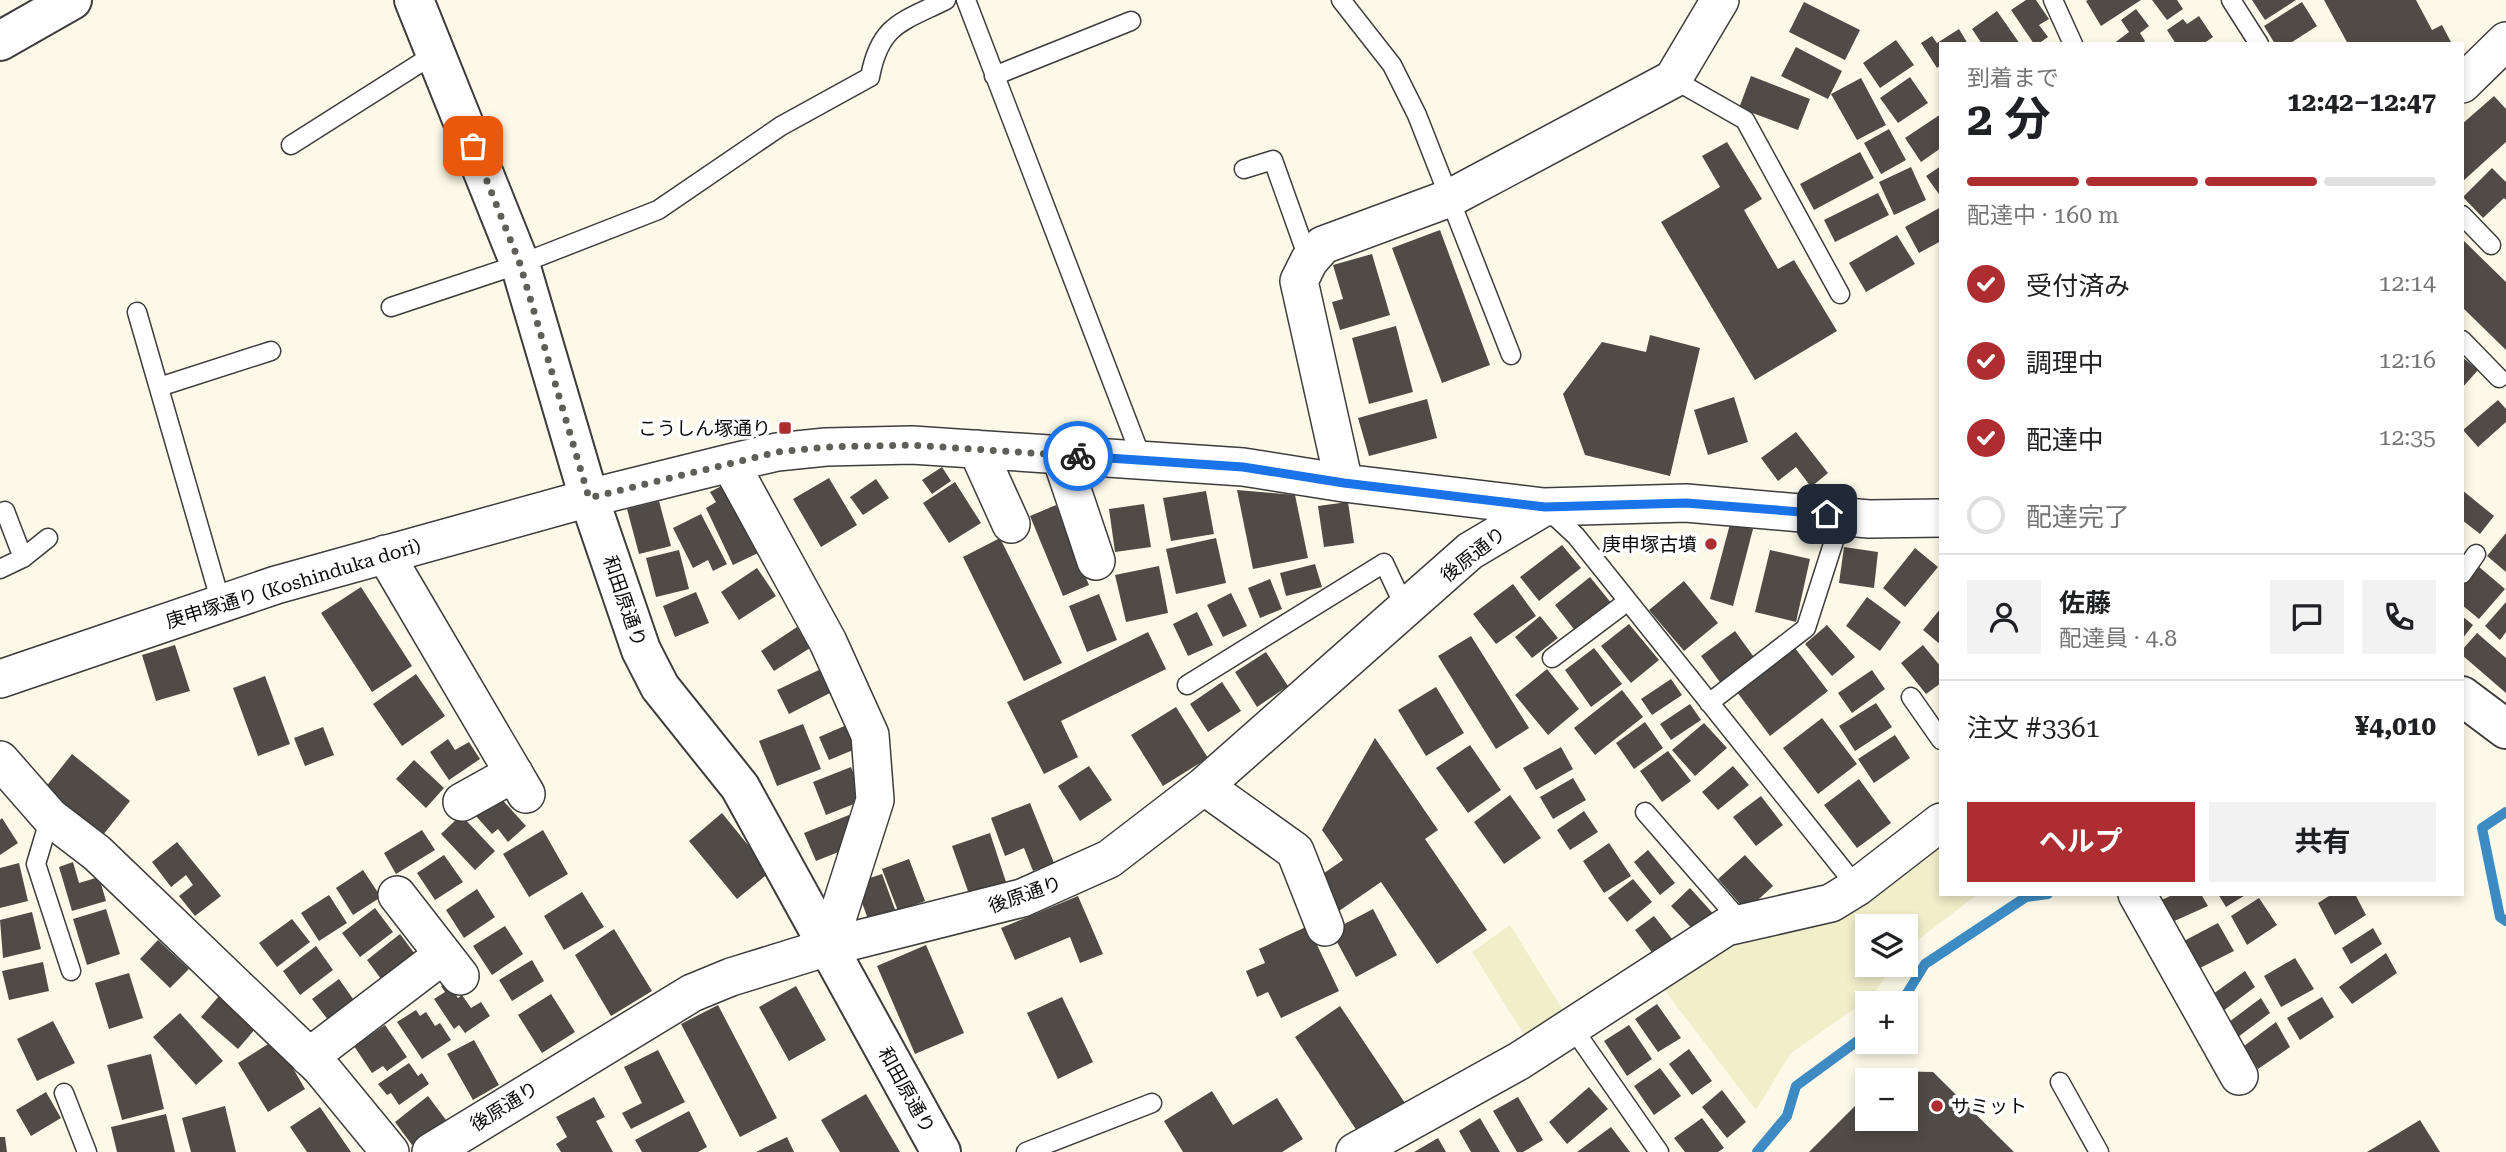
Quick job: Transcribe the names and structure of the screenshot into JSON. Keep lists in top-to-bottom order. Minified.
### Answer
{"streets":{"street":["後原通り","庚申塚通り (Koshinduka dori)","和田原通り"]},"crossings":[["後原通り","庚申塚通り (Koshinduka dori)"],["後原通り","和田原通り"],["庚申塚通り (Koshinduka dori)","和田原通り"]],"places":{"transit":["こうしん塚通り"],"other":["庚申塚古墳","サミット"]},"page":{"heading":["2 分","到着まで","12:42–12:47"],"panel":["佐藤","配達員 · 4.8","注文 #3361","¥4,010"],"bar":"配達中 · 160 m","list":[["受付済み","12:14"],["調理中","12:16"],["配達中","12:35"],"配達完了"],"buttons":["ヘルプ","共有"],"map_buttons":["+","−"]}}
